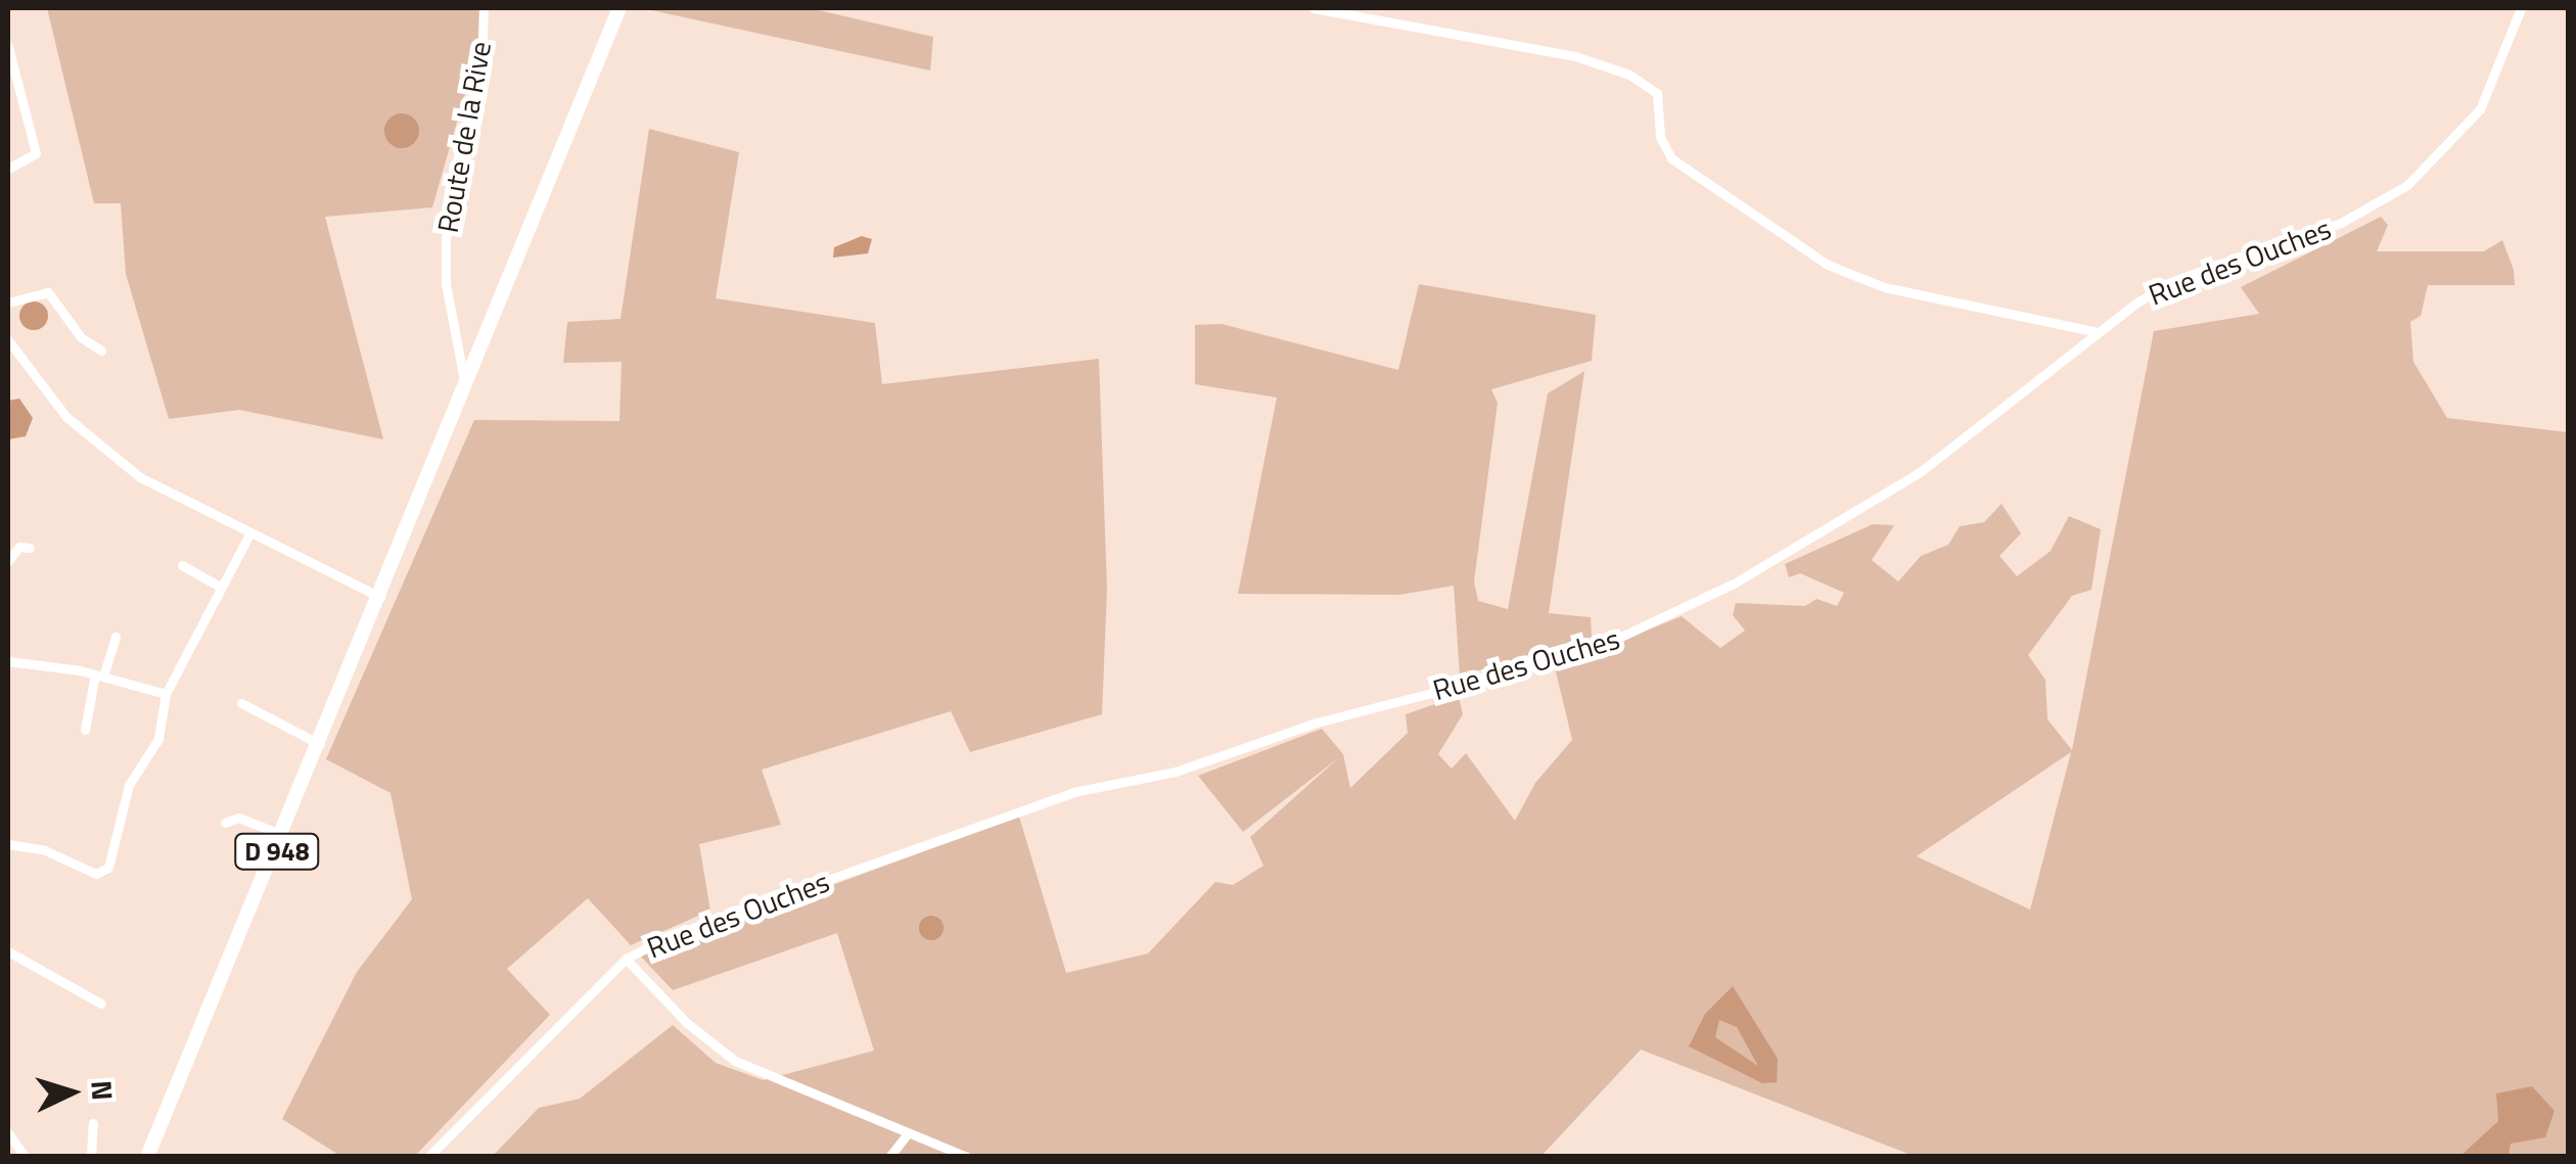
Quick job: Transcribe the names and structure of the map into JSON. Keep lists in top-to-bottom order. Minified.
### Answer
{"streets":{"main road":["D 948"],"street":["Route de la Rive","Rue des Ouches"]},"crossings":[["Route de la Rive","D 948"]],"north":"right"}
